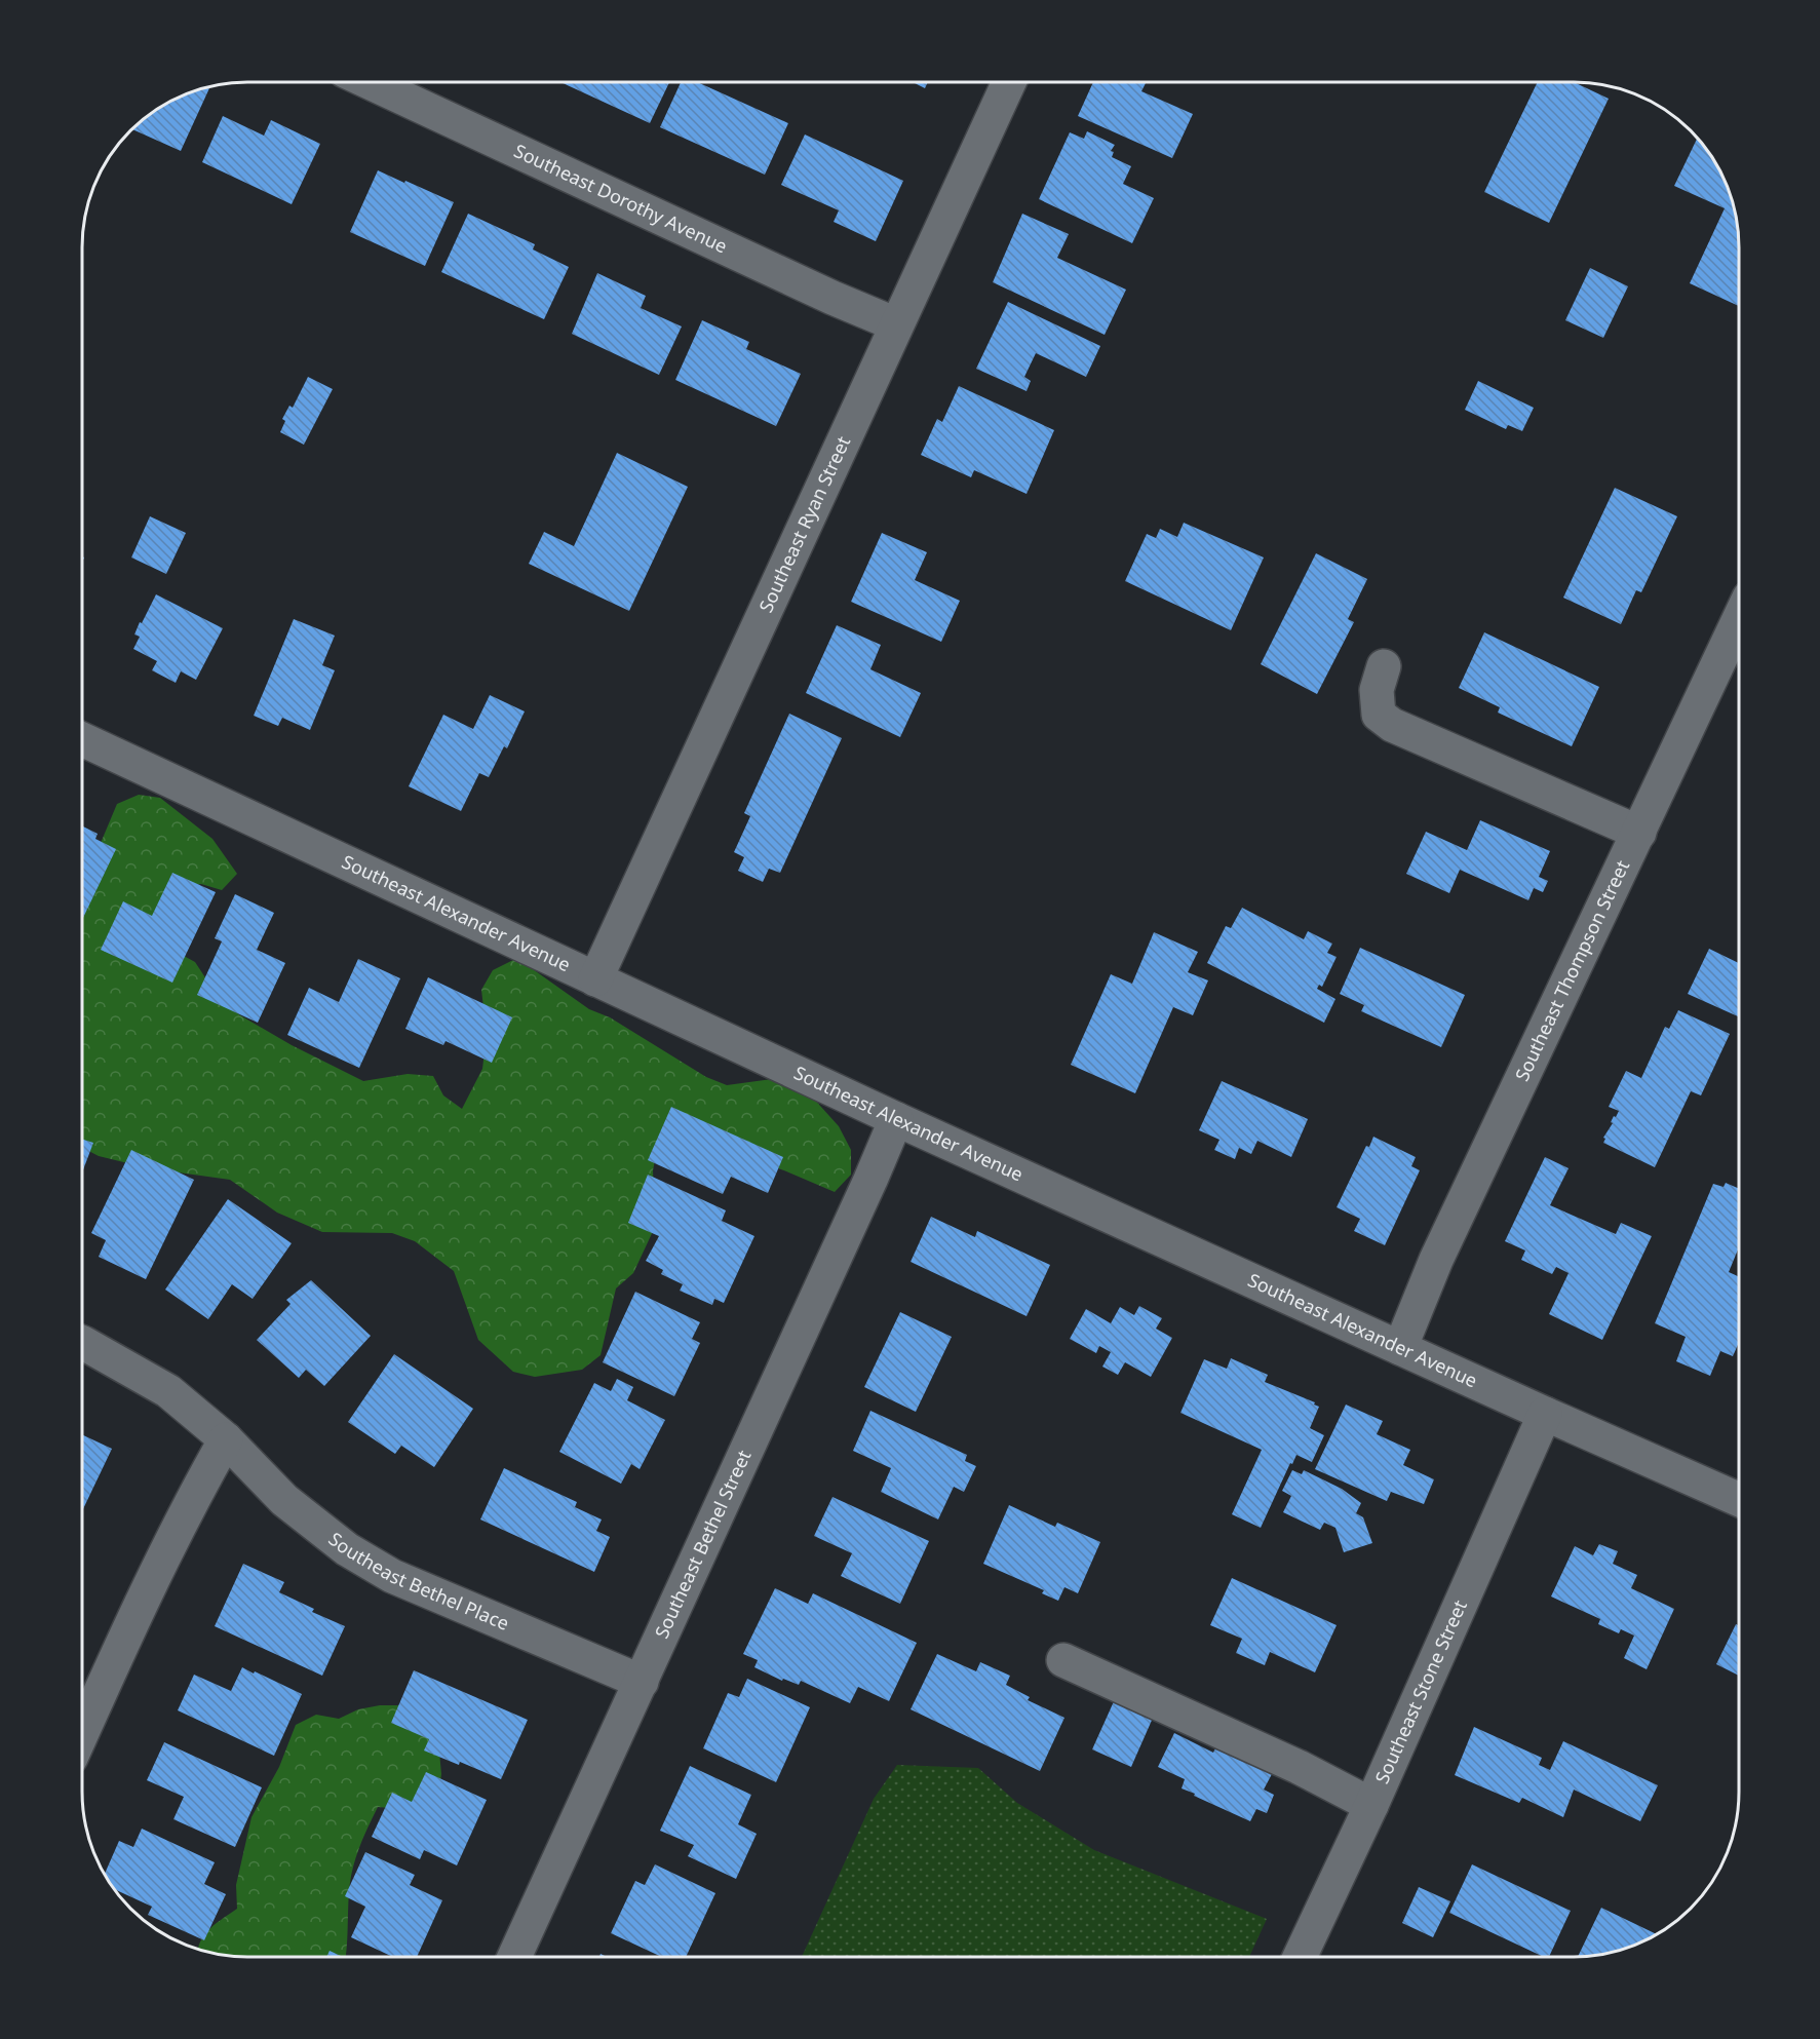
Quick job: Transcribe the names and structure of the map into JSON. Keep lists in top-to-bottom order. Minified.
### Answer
{"streets":{"street":["Southeast Dorothy Avenue","Southeast Ryan Street","Southeast Alexander Avenue","Southeast Thompson Street","Southeast Bethel Street","Southeast Bethel Place","Southeast Stone Street"]},"crossings":[["Southeast Dorothy Avenue","Southeast Ryan Street"],["Southeast Ryan Street","Southeast Alexander Avenue"],["Southeast Alexander Avenue","Southeast Thompson Street"],["Southeast Alexander Avenue","Southeast Bethel Street"],["Southeast Alexander Avenue","Southeast Stone Street"],["Southeast Bethel Street","Southeast Bethel Place"]]}
